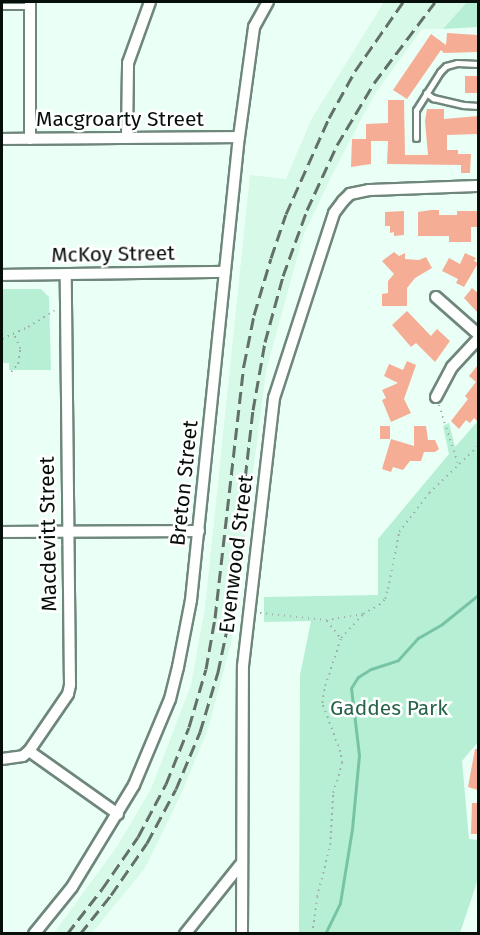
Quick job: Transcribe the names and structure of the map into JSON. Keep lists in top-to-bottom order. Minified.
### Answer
{"streets":{"street":["Macgroarty Street","McKoy Street","Breton Street","Macdevitt Street","Evenwood Street"]},"crossings":[["Macgroarty Street","Breton Street"],["McKoy Street","Breton Street"],["McKoy Street","Macdevitt Street"]],"parks":["Gaddes Park"]}
